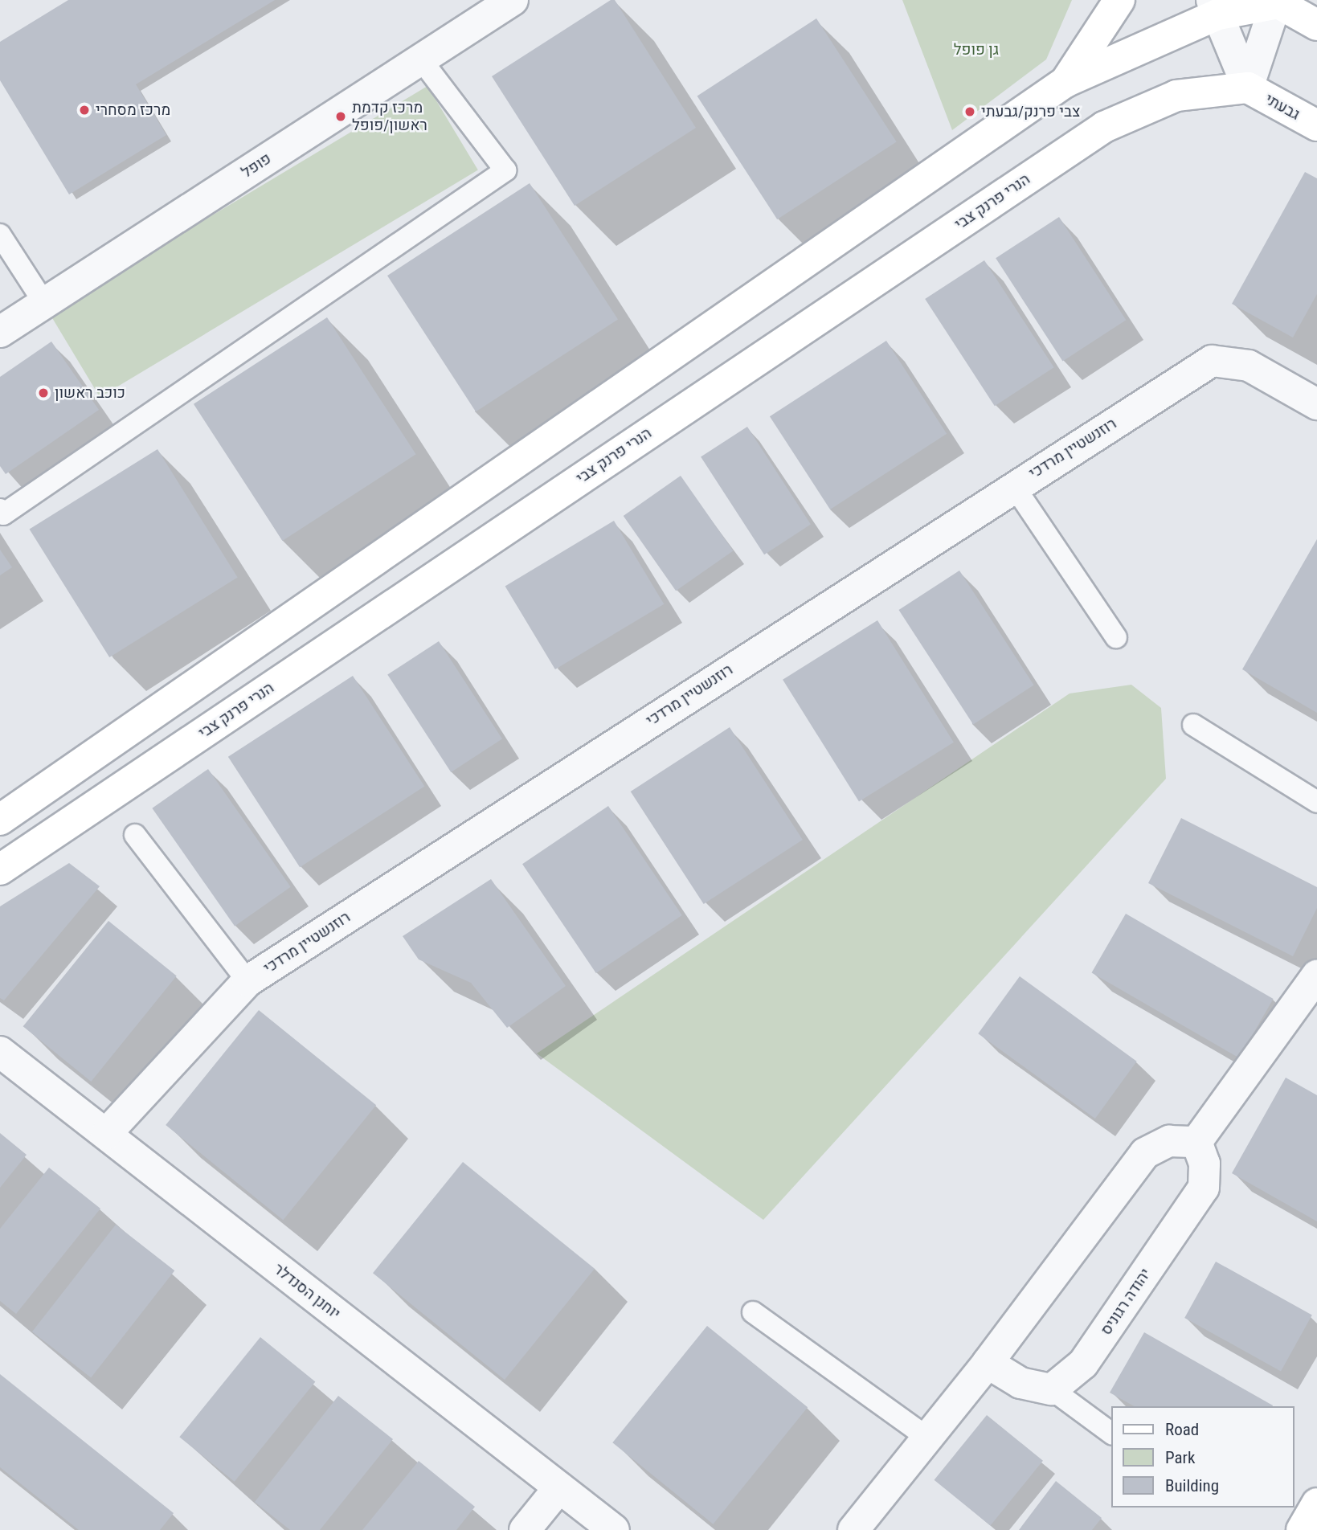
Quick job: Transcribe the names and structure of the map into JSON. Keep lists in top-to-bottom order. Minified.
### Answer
{"streets":{"street":["גבעתי","פופל","הנרי פרנק צבי","רוזנשטיין מרדכי","יוחנן הסנדלר","יהודה רגוניס"]},"crossings":[["גבעתי","הנרי פרנק צבי"],["רוזנשטיין מרדכי","יוחנן הסנדלר"]],"parks":["גן פופל"],"places":["מרכז מסחרי","צבי פרנק/גבעתי","מרכז קדמת ראשון/פופל","כוכב ראשון"],"legend":["Road","Park","Building"]}
